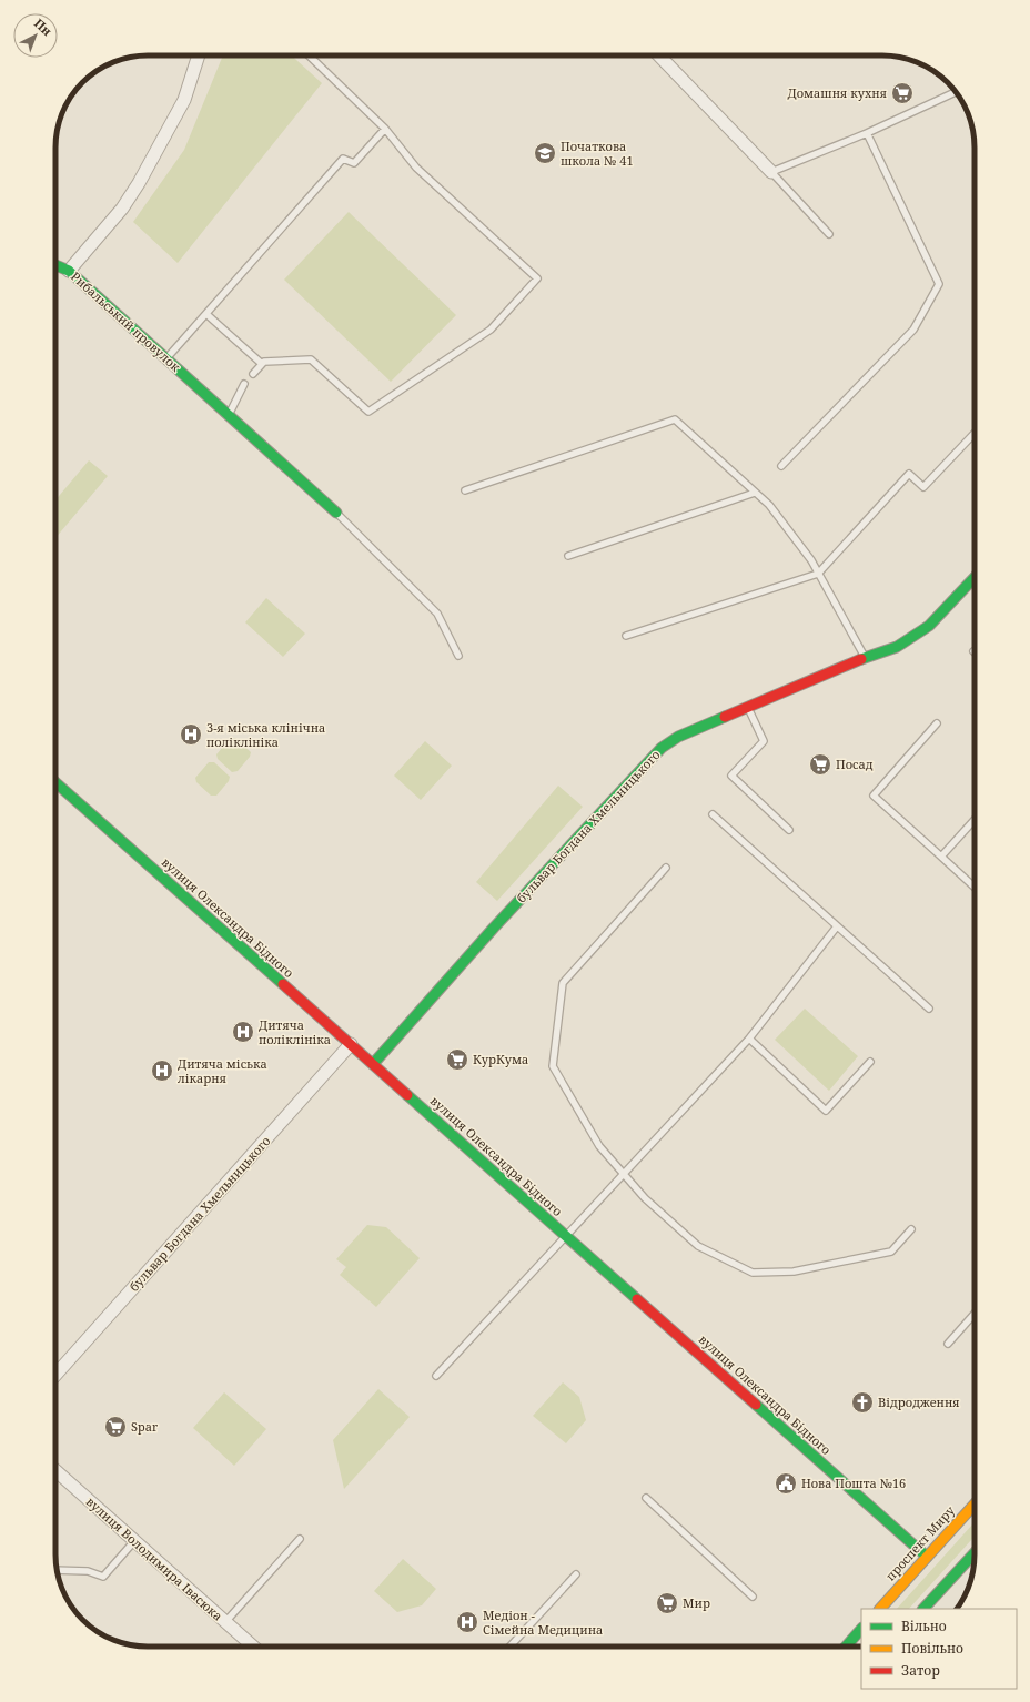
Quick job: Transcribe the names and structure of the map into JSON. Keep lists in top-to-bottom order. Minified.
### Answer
{"streets":{"street":["Рибальський провулок","бульвар Богдана Хмельницького","вулиця Олександра Бідного","проспект Миру","вулиця Володимира Івасюка"]},"crossings":[["бульвар Богдана Хмельницького","вулиця Олександра Бідного"],["вулиця Олександра Бідного","проспект Миру"]],"places":{"supermarket":["Домашня кухня","Посад","КурКума","Spar","Мир"],"school or university":["Початкова школа № 41"],"hospital":["3-я міська клінічна поліклініка","Дитяча поліклініка","Дитяча міська лікарня","Медіон - Сімейна Медицина"],"church":["Відродження"],"public building":["Нова Пошта №16"]},"legend":["Вільно","Повільно","Затор"],"north":"top right"}
